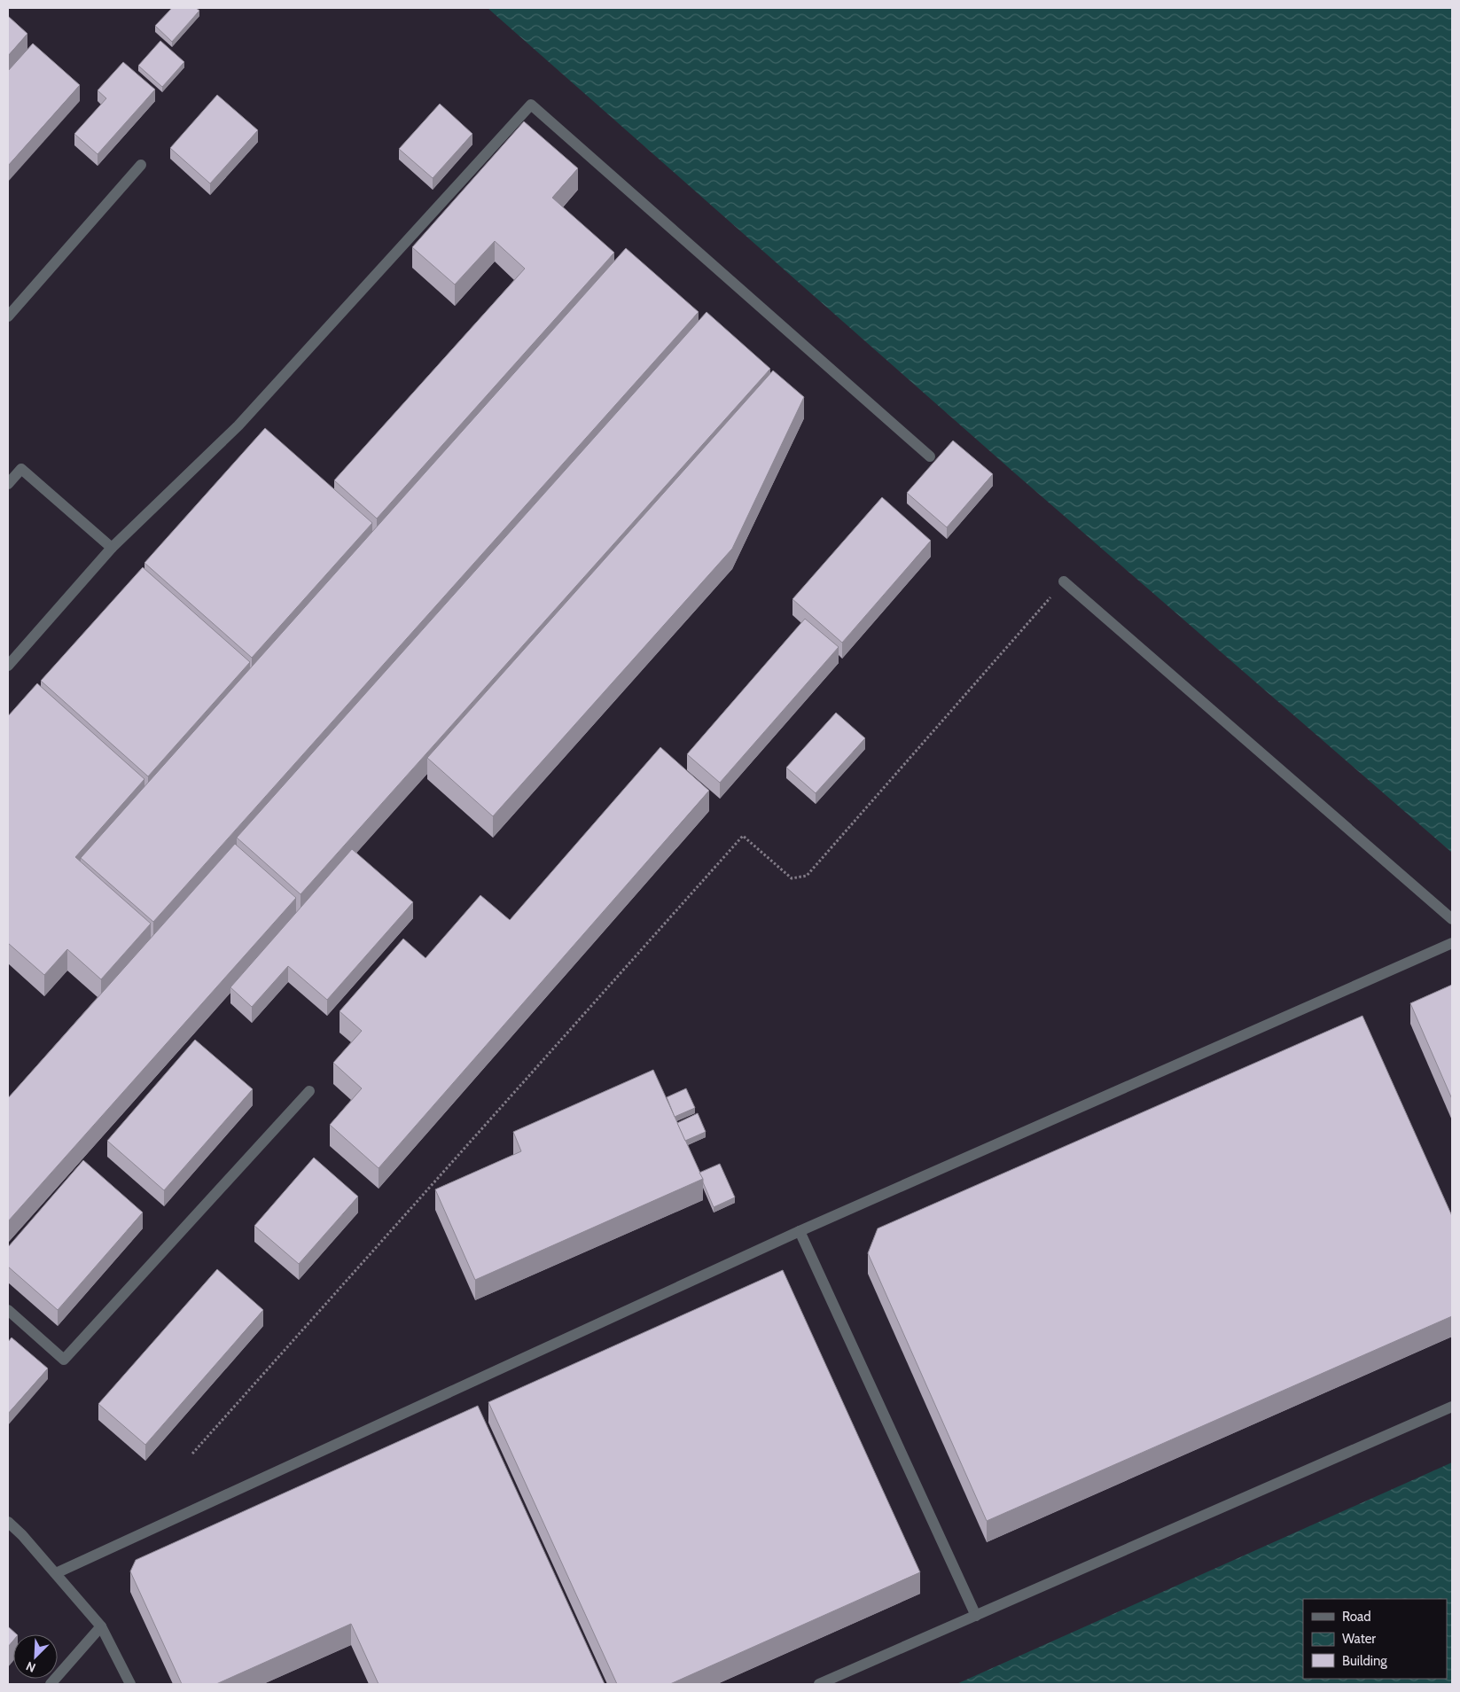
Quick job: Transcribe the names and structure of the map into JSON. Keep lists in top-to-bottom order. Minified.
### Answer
{"legend":["Road","Water","Building"],"north":"bottom left"}
